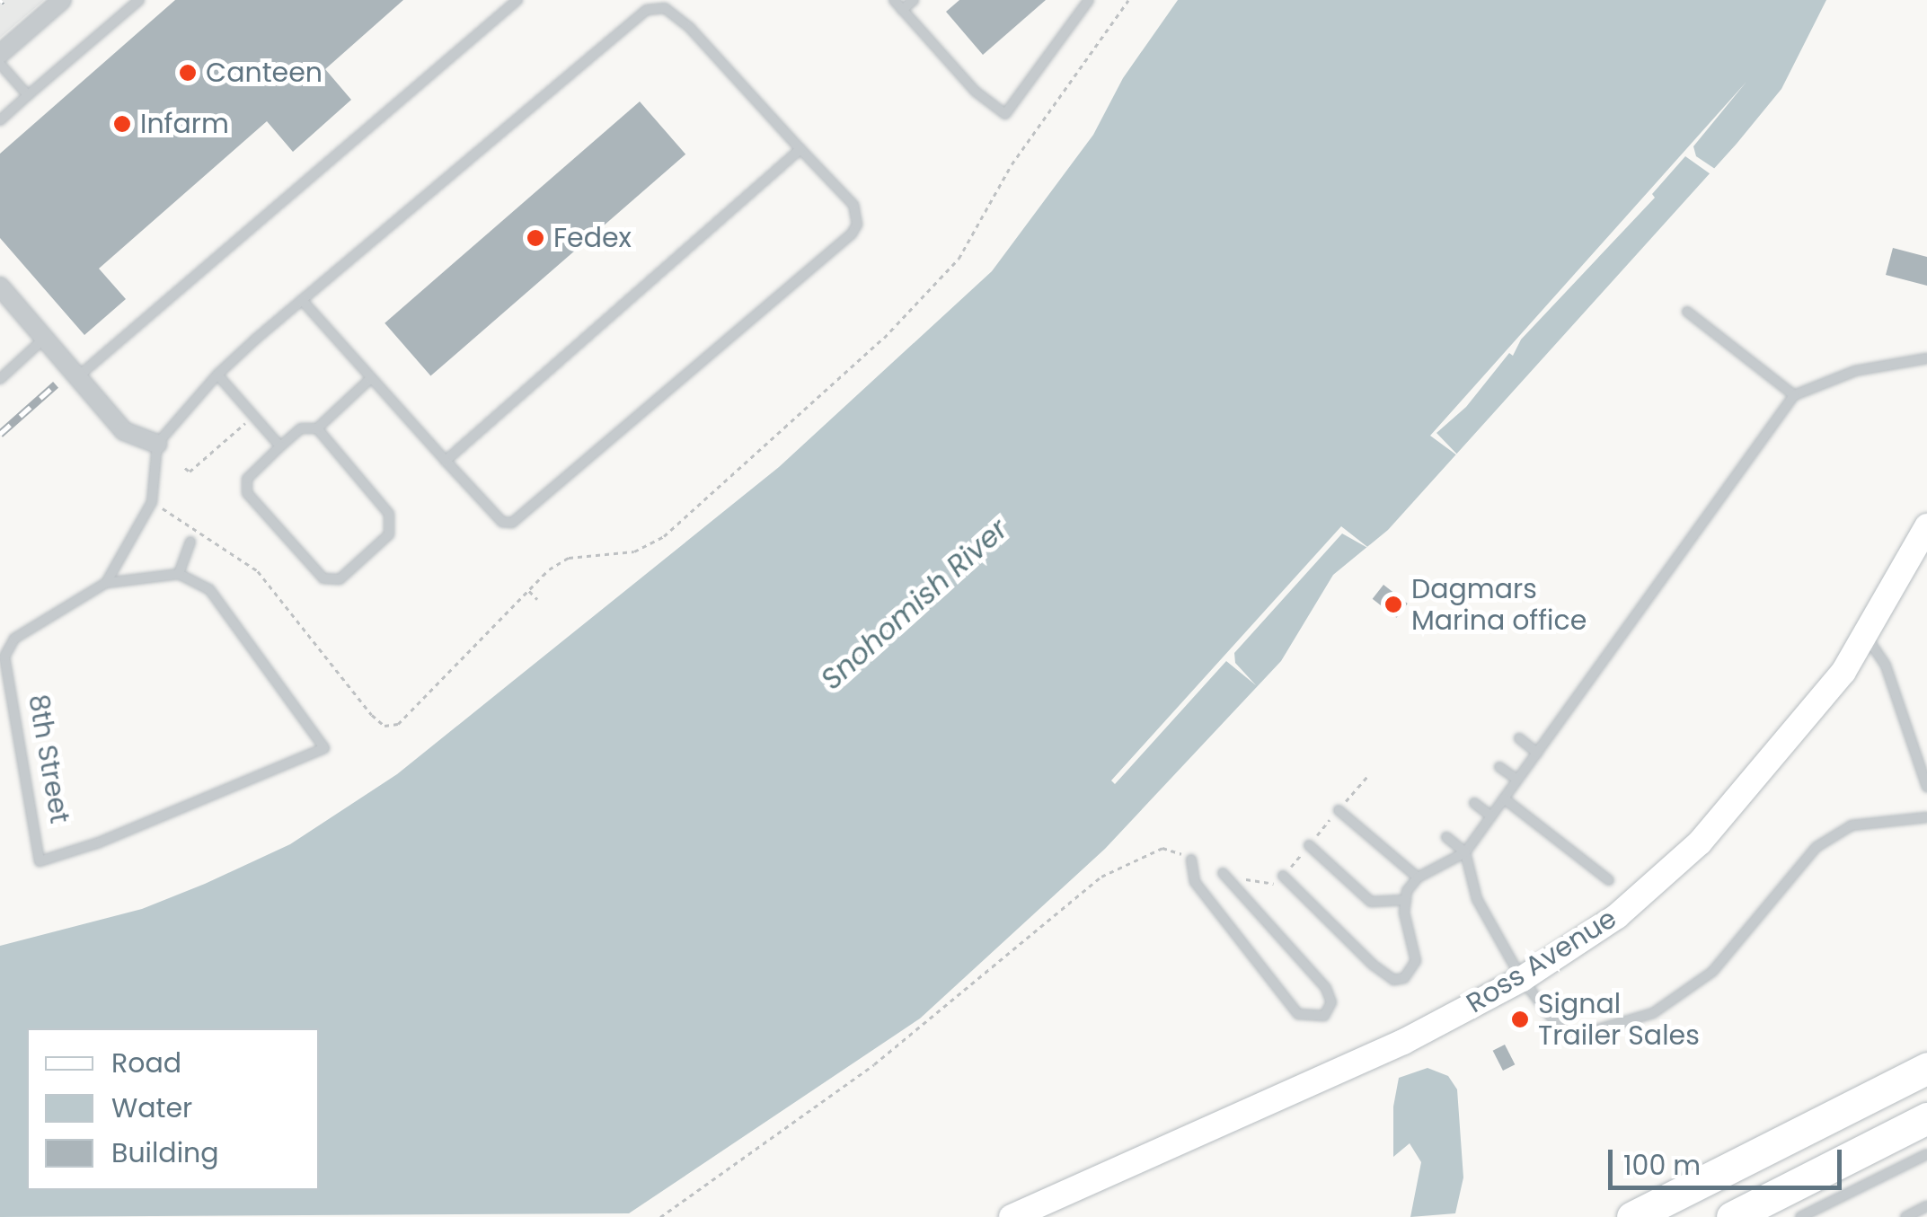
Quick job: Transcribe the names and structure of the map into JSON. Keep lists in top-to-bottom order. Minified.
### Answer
{"streets":{"street":["Ross Avenue"],"lane":["8th Street"]},"water":["Snohomish River"],"places":["Canteen","Infarm","Fedex","Dagmars Marina office","Signal Trailer Sales"],"legend":["Road","Water","Building"],"scale_bar":"100 m"}
